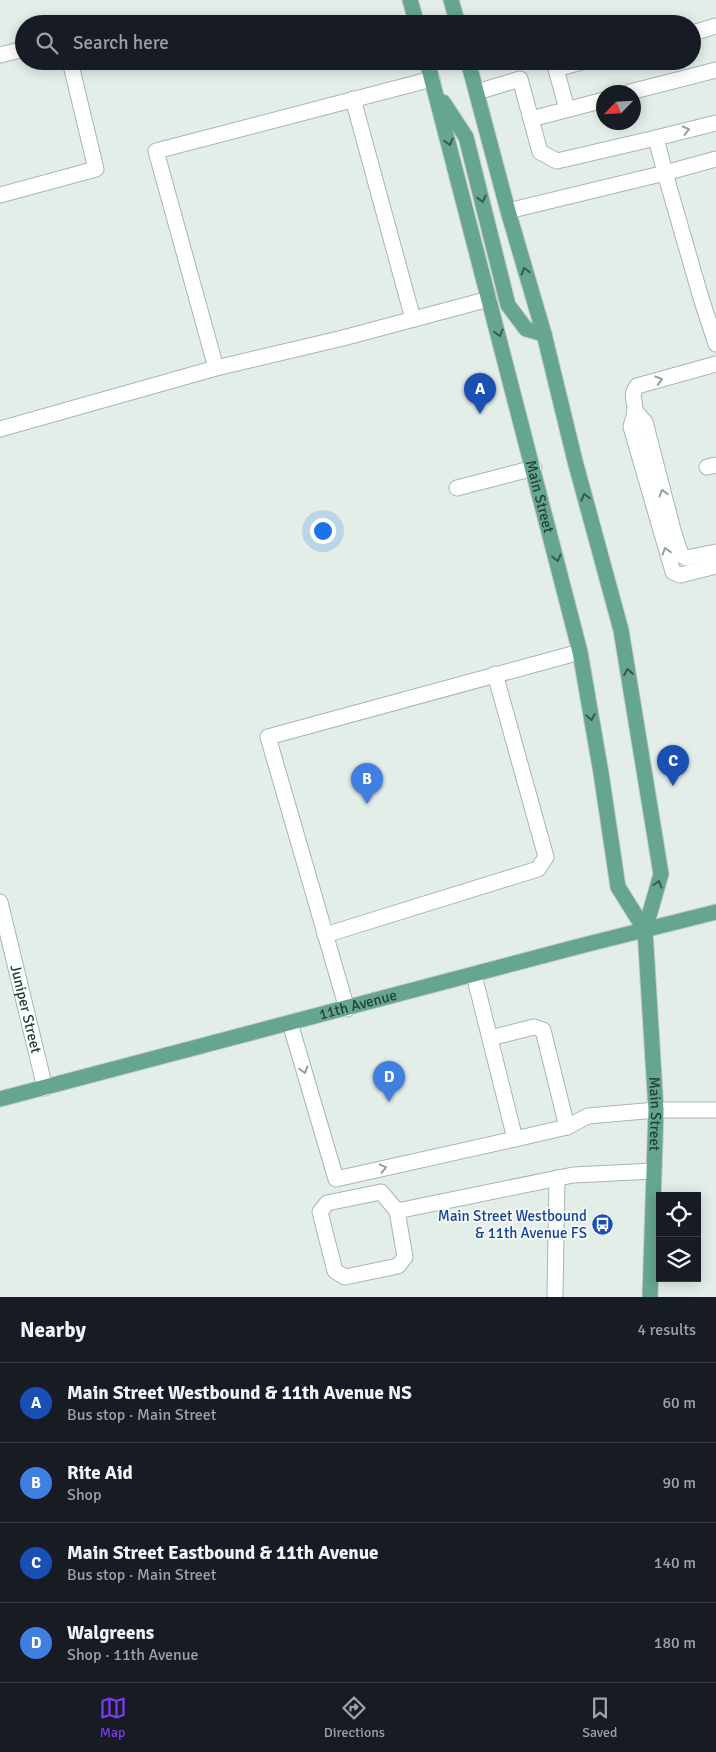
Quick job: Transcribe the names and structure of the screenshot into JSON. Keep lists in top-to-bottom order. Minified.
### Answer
{"streets":{"main road":["Main Street","11th Avenue"],"street":["Juniper Street"]},"crossings":[["Main Street","11th Avenue"],["11th Avenue","Juniper Street"]],"places":{"bus stop":["Main Street Westbound & 11th Avenue FS"]},"north":"bottom left","page":{"search":"Search here","pins":["A","C","B","D"],"heading":["Nearby","4 results"],"list":[{"mark":"A","name":"Main Street Westbound & 11th Avenue NS","note":"Bus stop · Main Street","value":"60 m"},{"mark":"B","name":"Rite Aid","note":"Shop","value":"90 m"},{"mark":"C","name":"Main Street Eastbound & 11th Avenue","note":"Bus stop · Main Street","value":"140 m"},{"mark":"D","name":"Walgreens","note":"Shop · 11th Avenue","value":"180 m"}],"nav":["Map","Directions","Saved"]}}
